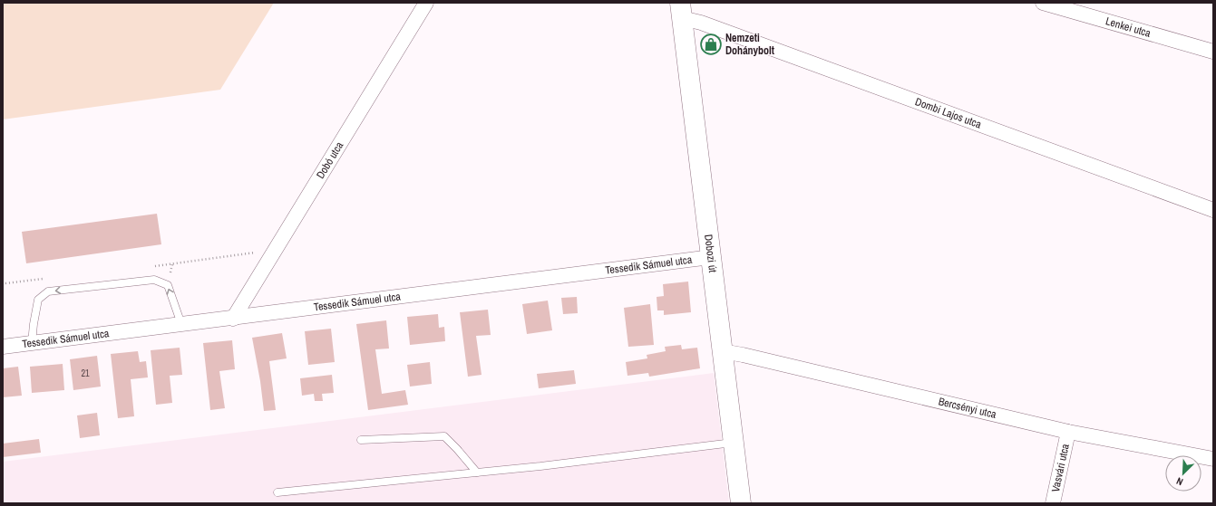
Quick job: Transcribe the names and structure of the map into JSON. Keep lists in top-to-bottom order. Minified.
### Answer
{"streets":{"main road":["Dobozi út"],"street":["Lenkei utca","Dombi Lajos utca","Dobó utca","Tessedik Sámuel utca","Bercsényi utca","Vasvári utca"]},"crossings":[["Dombi Lajos utca","Dobozi út"],["Dobó utca","Tessedik Sámuel utca"],["Dobozi út","Tessedik Sámuel utca"],["Dobozi út","Bercsényi utca"],["Bercsényi utca","Vasvári utca"]],"places":{"shop":["Nemzeti Dohánybolt"]},"house_numbers":["21"],"north":"bottom left"}
